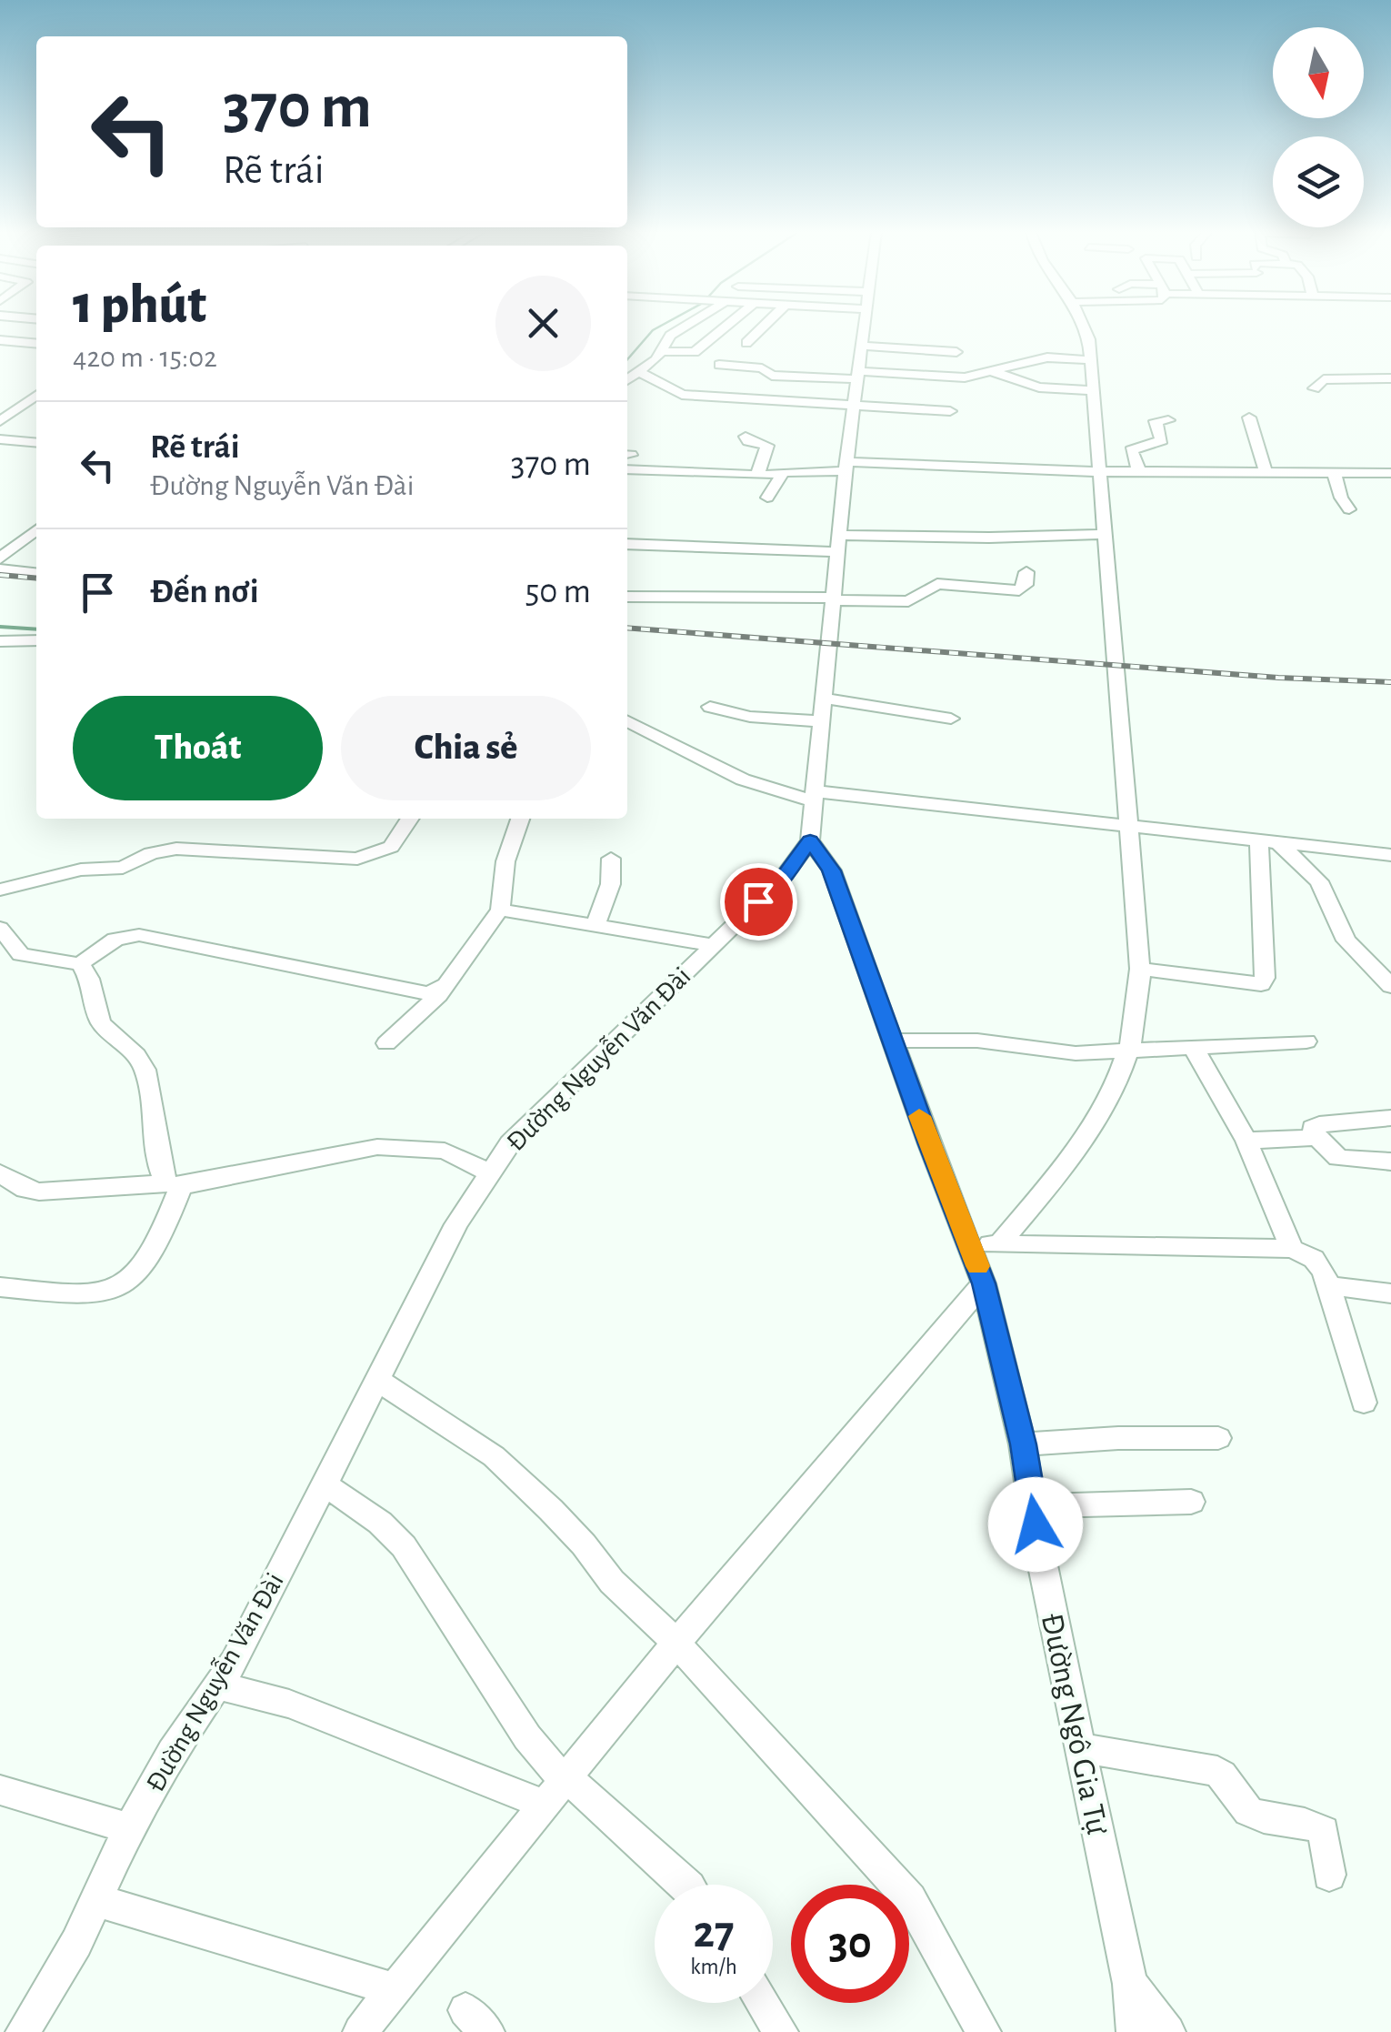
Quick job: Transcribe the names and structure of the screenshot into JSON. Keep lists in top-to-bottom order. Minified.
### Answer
{"streets":{"street":["Đường Nguyễn Văn Đài","Đường Ngô Gia Tự"]},"crossings":[["Đường Nguyễn Văn Đài","Đường Ngô Gia Tự"]],"north":"bottom","page":{"turn":["370 m","Rẽ trái"],"heading":["1 phút","420 m · 15:02"],"list":[{"name":"Rẽ trái","note":"Đường Nguyễn Văn Đài","value":"370 m"},{"name":"Đến nơi","value":"50 m"}],"buttons":["Thoát","Chia sẻ"],"speed":"27 km/h","limit":"30"}}
